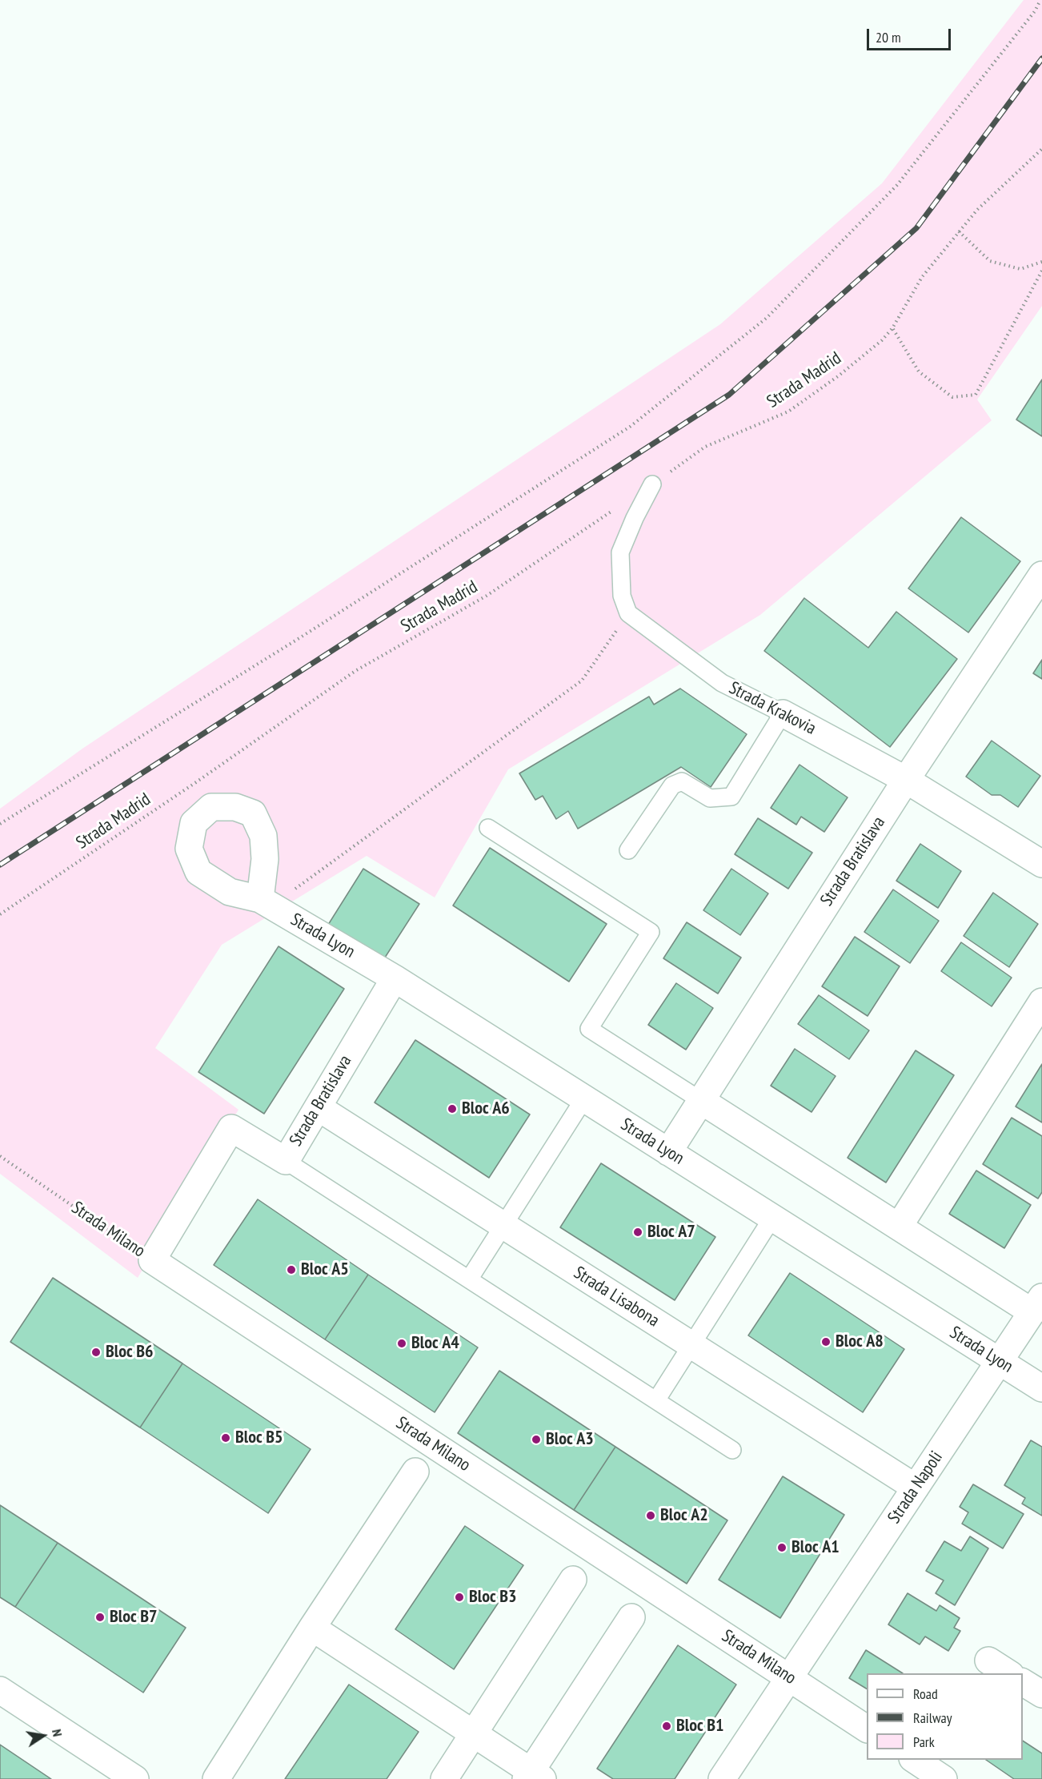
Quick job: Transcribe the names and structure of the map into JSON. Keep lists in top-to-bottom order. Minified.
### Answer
{"streets":{"street":["Strada Krakovia","Strada Bratislava","Strada Lyon","Strada Milano","Strada Lisabona","Strada Napoli"],"path":["Strada Madrid"]},"crossings":[["Strada Krakovia","Strada Bratislava"],["Strada Bratislava","Strada Lyon"],["Strada Bratislava","Strada Milano"],["Strada Bratislava","Strada Lisabona"],["Strada Lyon","Strada Napoli"],["Strada Milano","Strada Napoli"],["Strada Lisabona","Strada Napoli"]],"places":["Bloc A6","Bloc A7","Bloc A5","Bloc A8","Bloc A4","Bloc B6","Bloc B5","Bloc A3","Bloc A2","Bloc A1","Bloc B3","Bloc B7","Bloc B1"],"legend":["Road","Railway","Park"],"scale_bar":"20 m","north":"right"}
